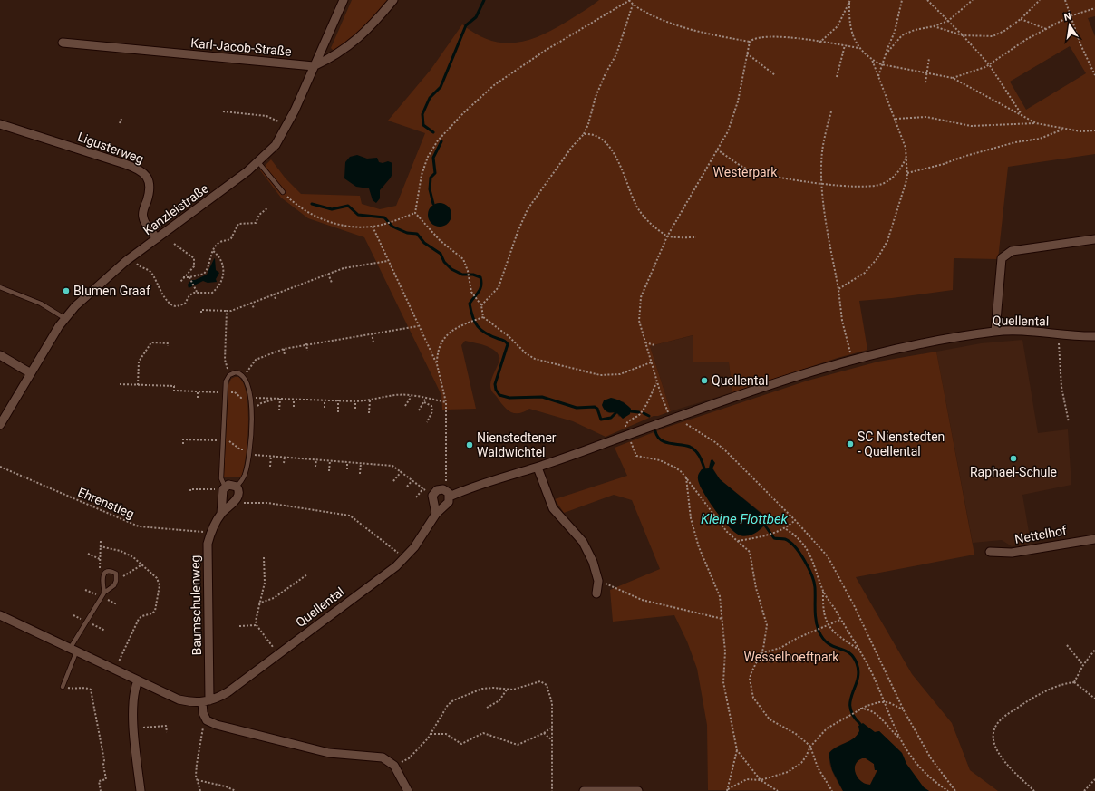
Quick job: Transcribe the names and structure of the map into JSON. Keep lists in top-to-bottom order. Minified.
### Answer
{"streets":{"street":["Karl-Jacob-Straße","Ligusterweg","Kanzleistraße","Quellental","Nettelhof","Baumschulenweg"],"path":["Ehrenstieg"]},"crossings":[["Karl-Jacob-Straße","Kanzleistraße"],["Ligusterweg","Kanzleistraße"],["Quellental","Baumschulenweg"],["Ehrenstieg","Baumschulenweg"]],"water":["Kleine Flottbek"],"parks":["Westerpark","Wesselhoeftpark"],"places":["Blumen Graaf","Quellental","SC Nienstedten - Quellental","Nienstedtener Waldwichtel","Raphael-Schule"],"north":"top"}
